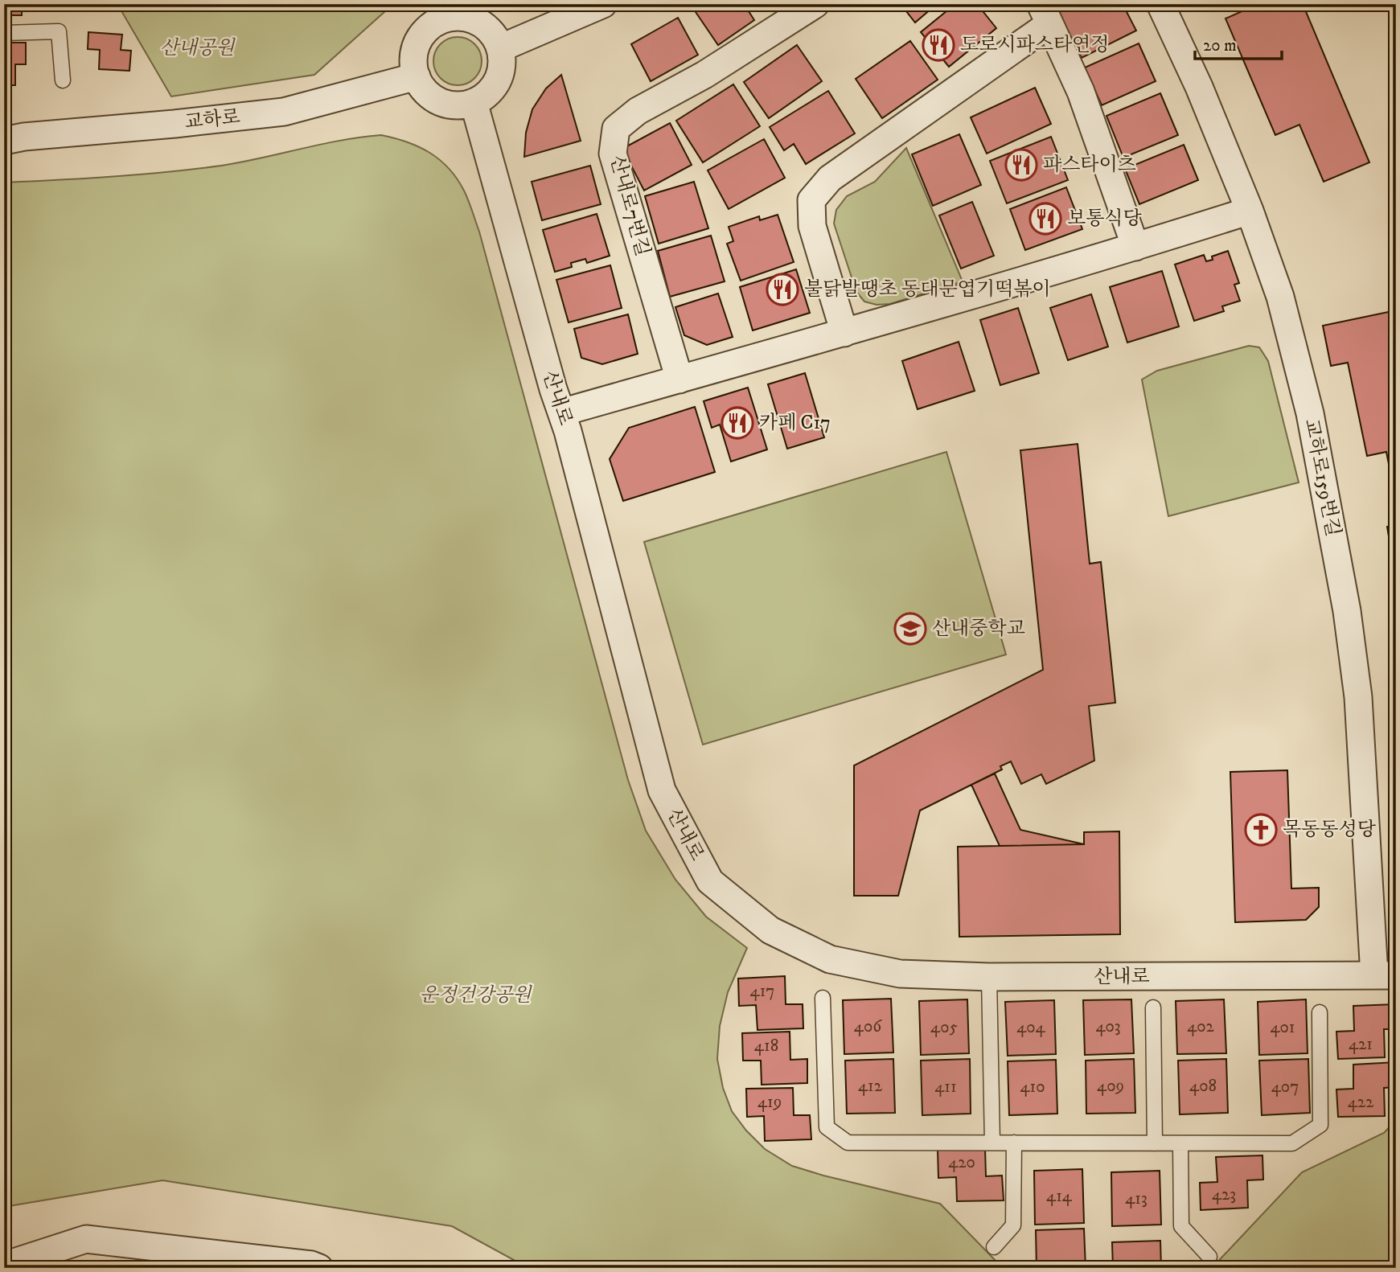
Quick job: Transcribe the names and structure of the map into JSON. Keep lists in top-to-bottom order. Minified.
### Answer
{"streets":{"street":["교하로","산내로7번길","산내로","교하로159번길"]},"crossings":[["교하로","산내로"],["산내로","교하로159번길"]],"parks":["산내공원","운정건강공원"],"places":{"restaurant":["도로시파스타연정","파스타이츠","보통식당","불닭발땡초 동대문엽기떡볶이","카페 C17"],"school or university":["산내중학교"],"church":["목동동성당"]},"house_numbers":["417","406","403","402","405","404","401","421","418","412","409","408","411","410","407","419","422","420","423","414","413"],"scale_bar":"20 m"}
